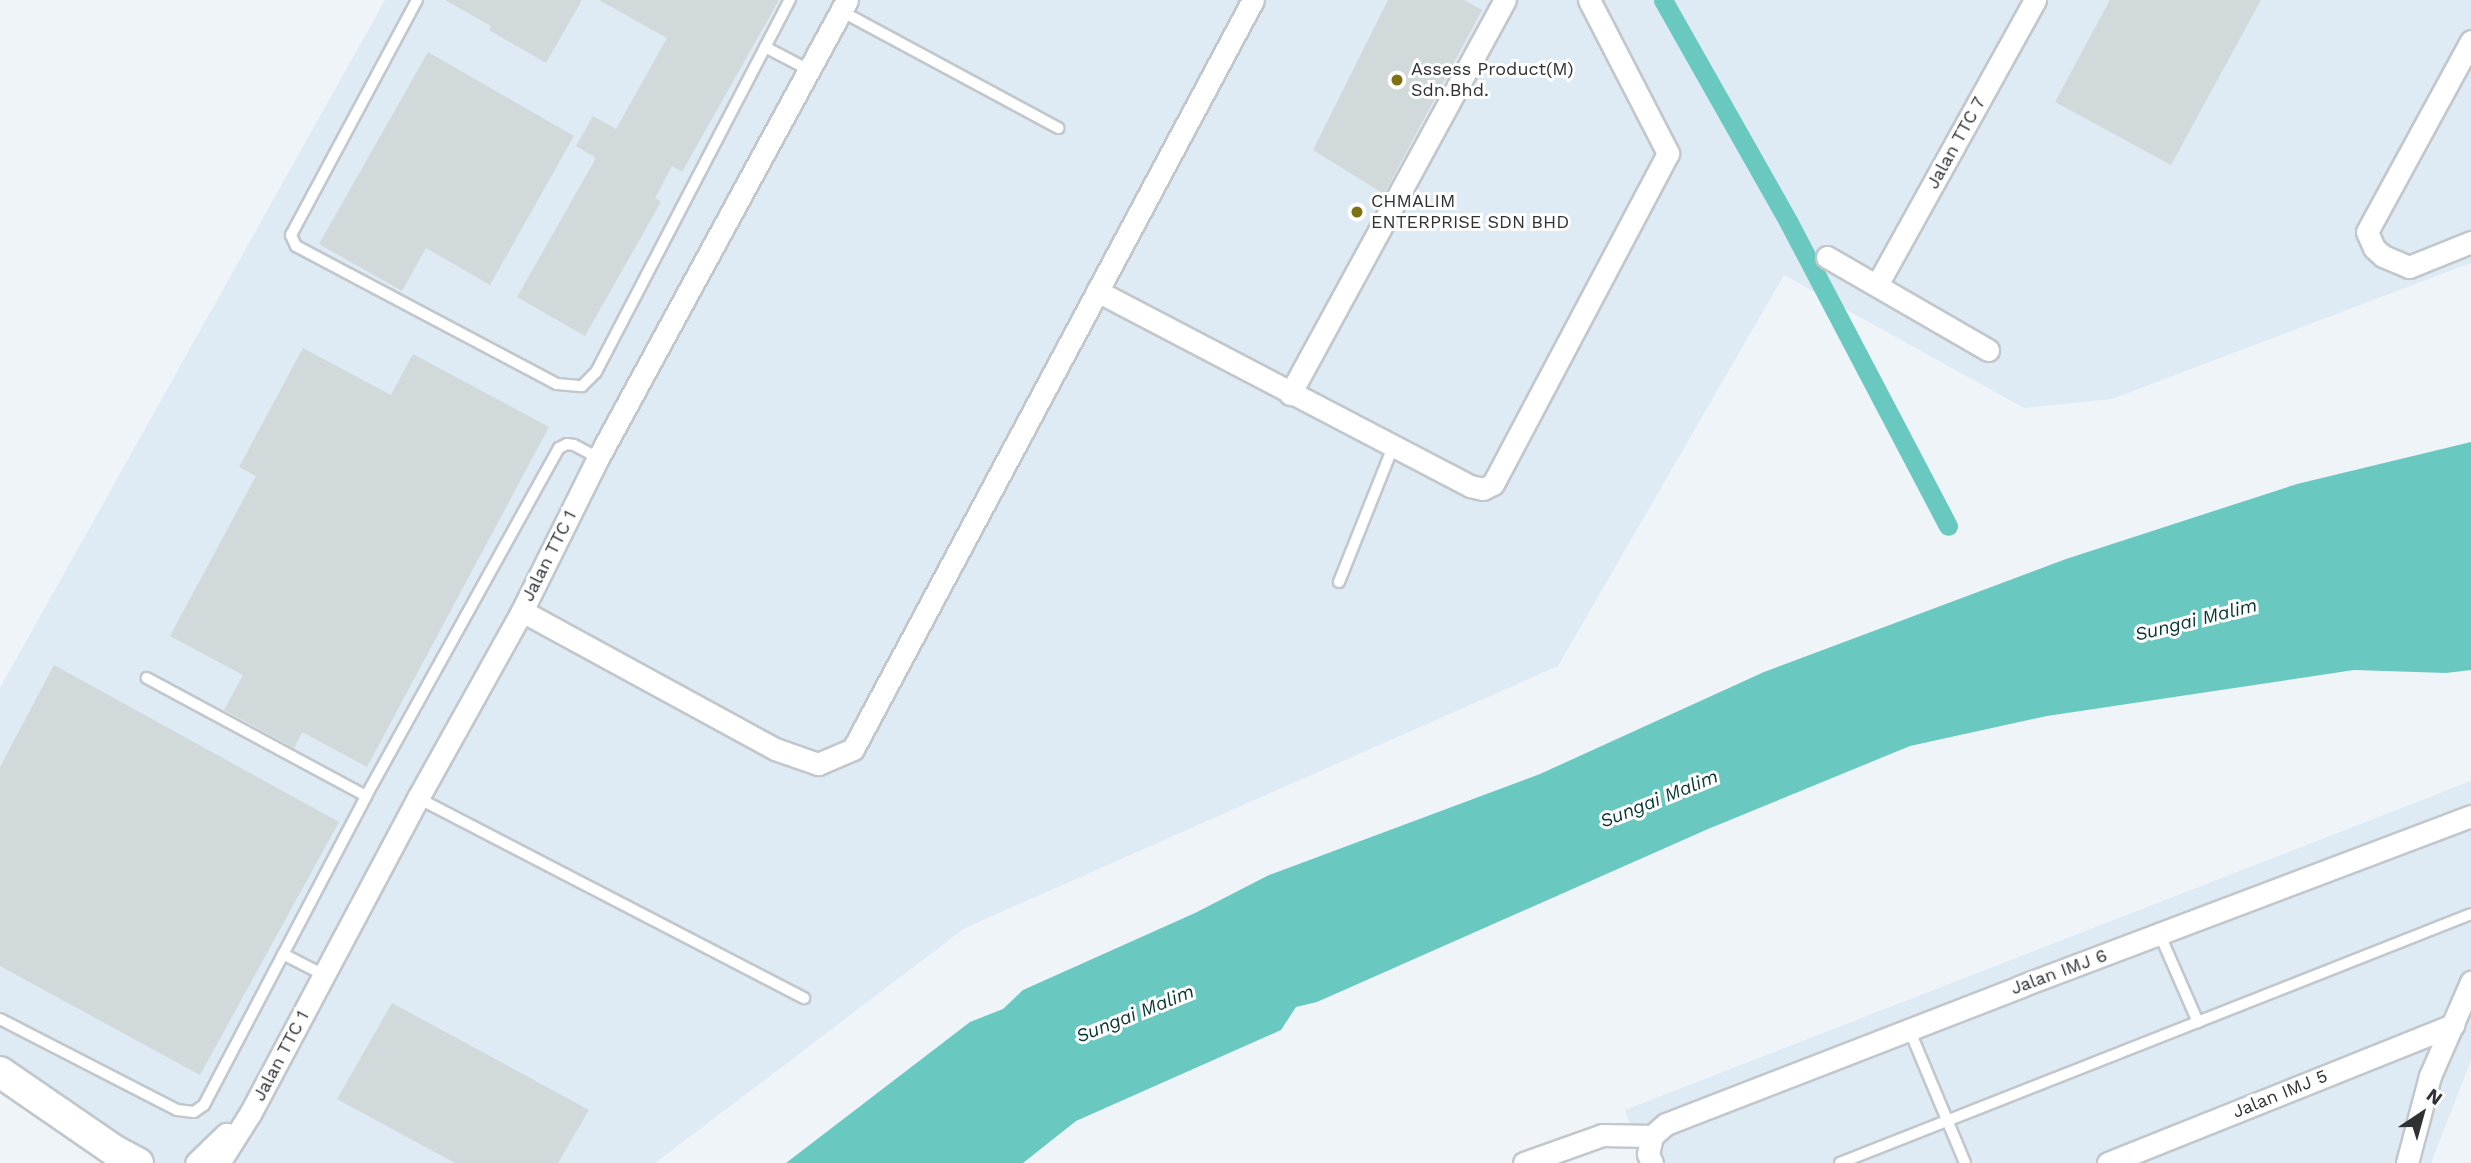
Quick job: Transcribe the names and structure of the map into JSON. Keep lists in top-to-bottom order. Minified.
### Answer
{"streets":{"street":["Jalan TTC 7","Jalan TTC 1","Jalan IMJ 6","Jalan IMJ 5"]},"water":["Sungai Malim"],"places":["Assess Product(M) Sdn.Bhd.","CHMALIM ENTERPRISE SDN BHD"],"north":"top right"}
